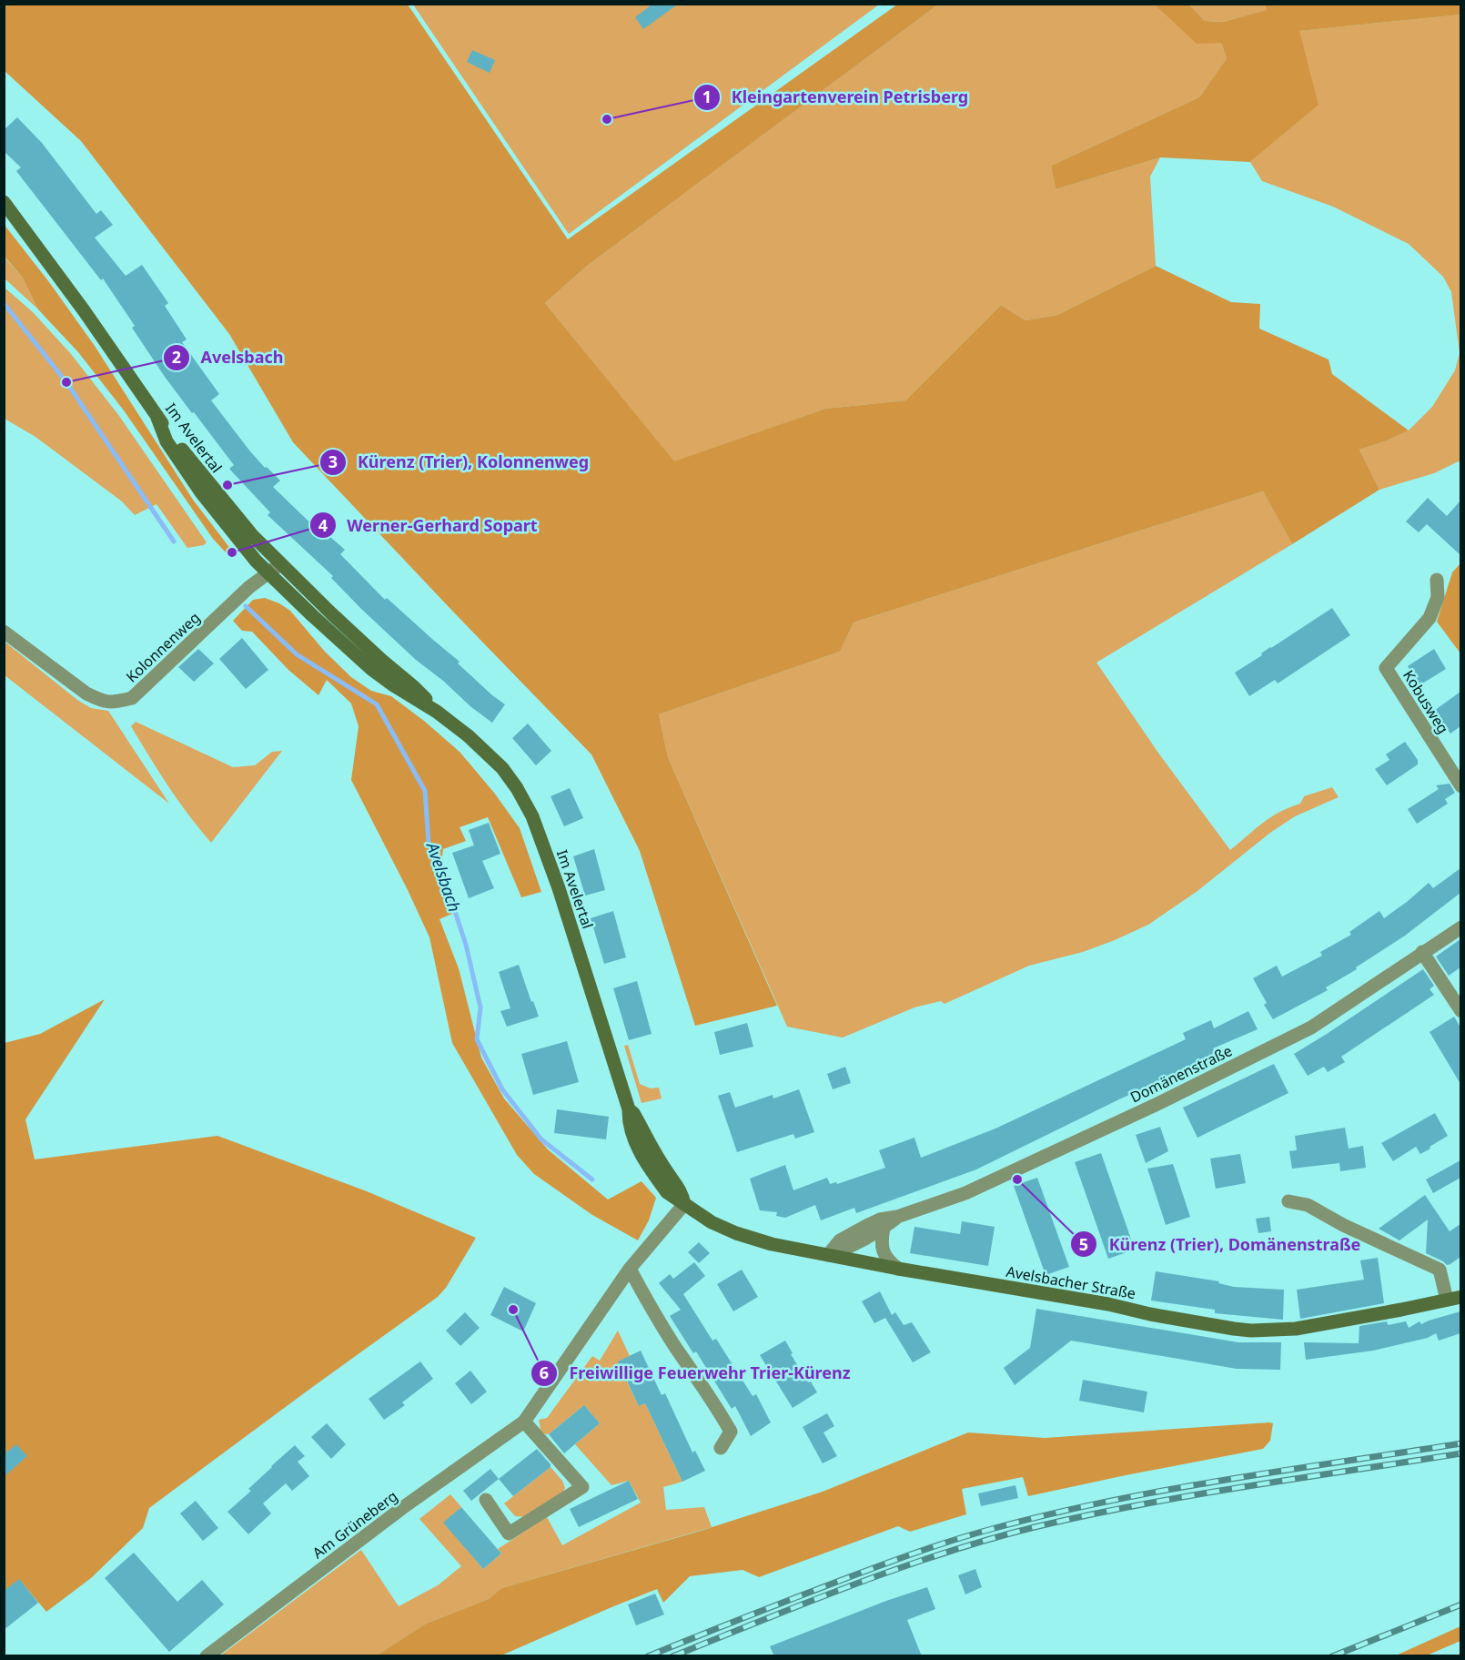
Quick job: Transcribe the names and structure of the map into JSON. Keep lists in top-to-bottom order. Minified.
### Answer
{"streets":{"main road":["Im Avelertal","Avelsbacher Straße"],"street":["Kolonnenweg","Kobusweg","Domänenstraße","Am Grüneberg"]},"crossings":[["Im Avelertal","Kolonnenweg"],["Im Avelertal","Avelsbacher Straße"],["Im Avelertal","Am Grüneberg"],["Domänenstraße","Avelsbacher Straße"],["Avelsbacher Straße","Am Grüneberg"]],"water":["Avelsbach"],"places":["Kleingartenverein Petrisberg","Avelsbach","Kürenz (Trier), Kolonnenweg","Werner-Gerhard Sopart","Kürenz (Trier), Domänenstraße","Freiwillige Feuerwehr Trier-Kürenz"]}
